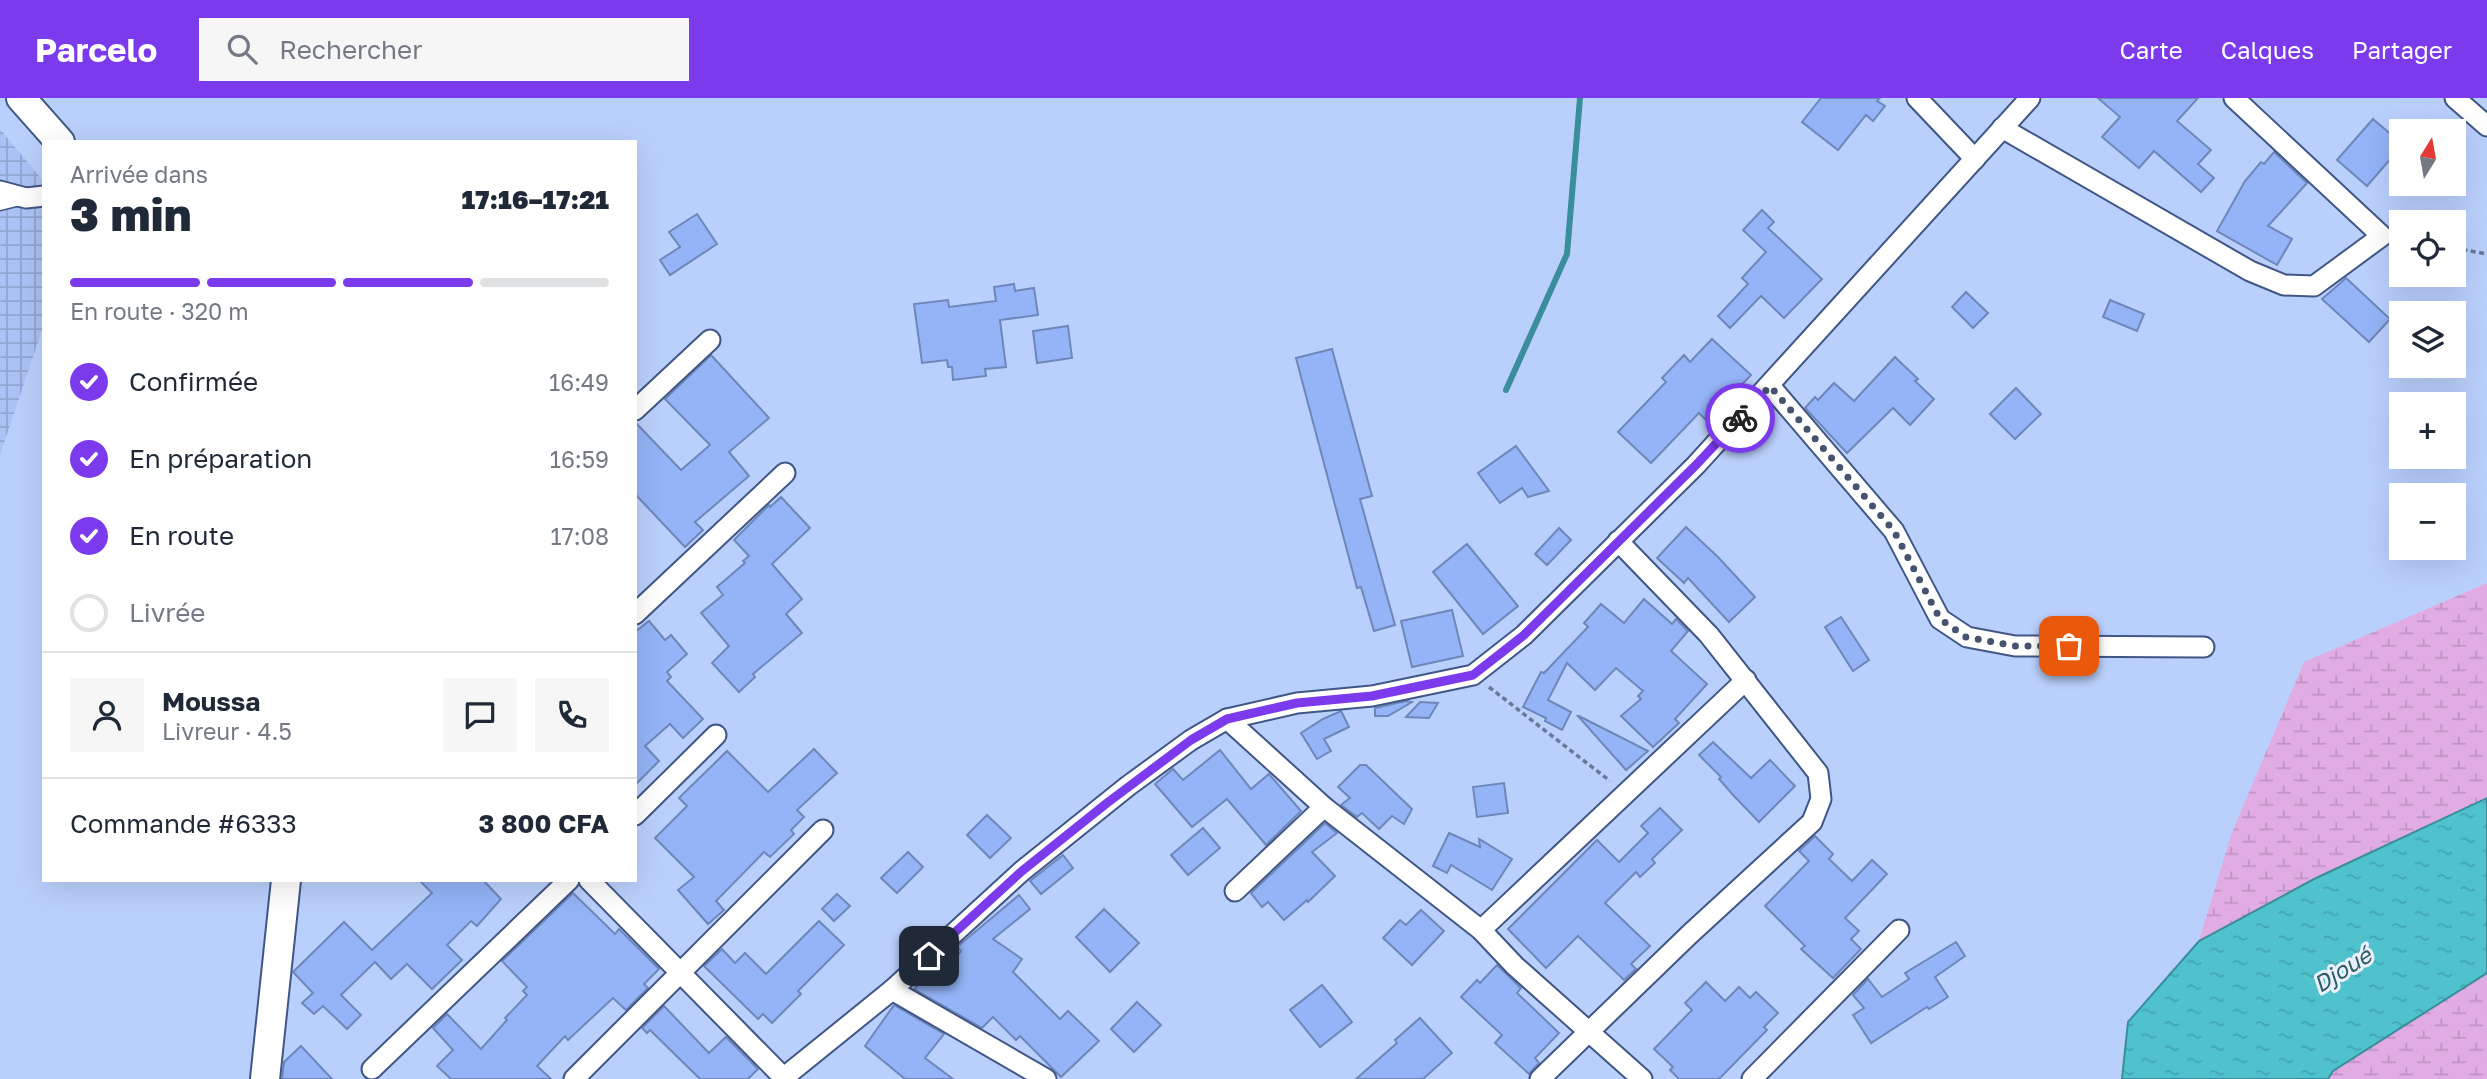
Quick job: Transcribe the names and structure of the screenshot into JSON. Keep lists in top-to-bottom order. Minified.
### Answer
{"water":["Djoué"],"north":"top","page":{"header":"Parcelo","search":"Rechercher","nav":["Carte","Calques","Partager"],"map_buttons":["+","−"],"heading":["3 min","Arrivée dans","17:16–17:21"],"panel":["Moussa","Livreur · 4.5","Commande #6333","3 800 CFA"],"bar":"En route · 320 m","list":[["Confirmée","16:49"],["En préparation","16:59"],["En route","17:08"],"Livrée"]}}
